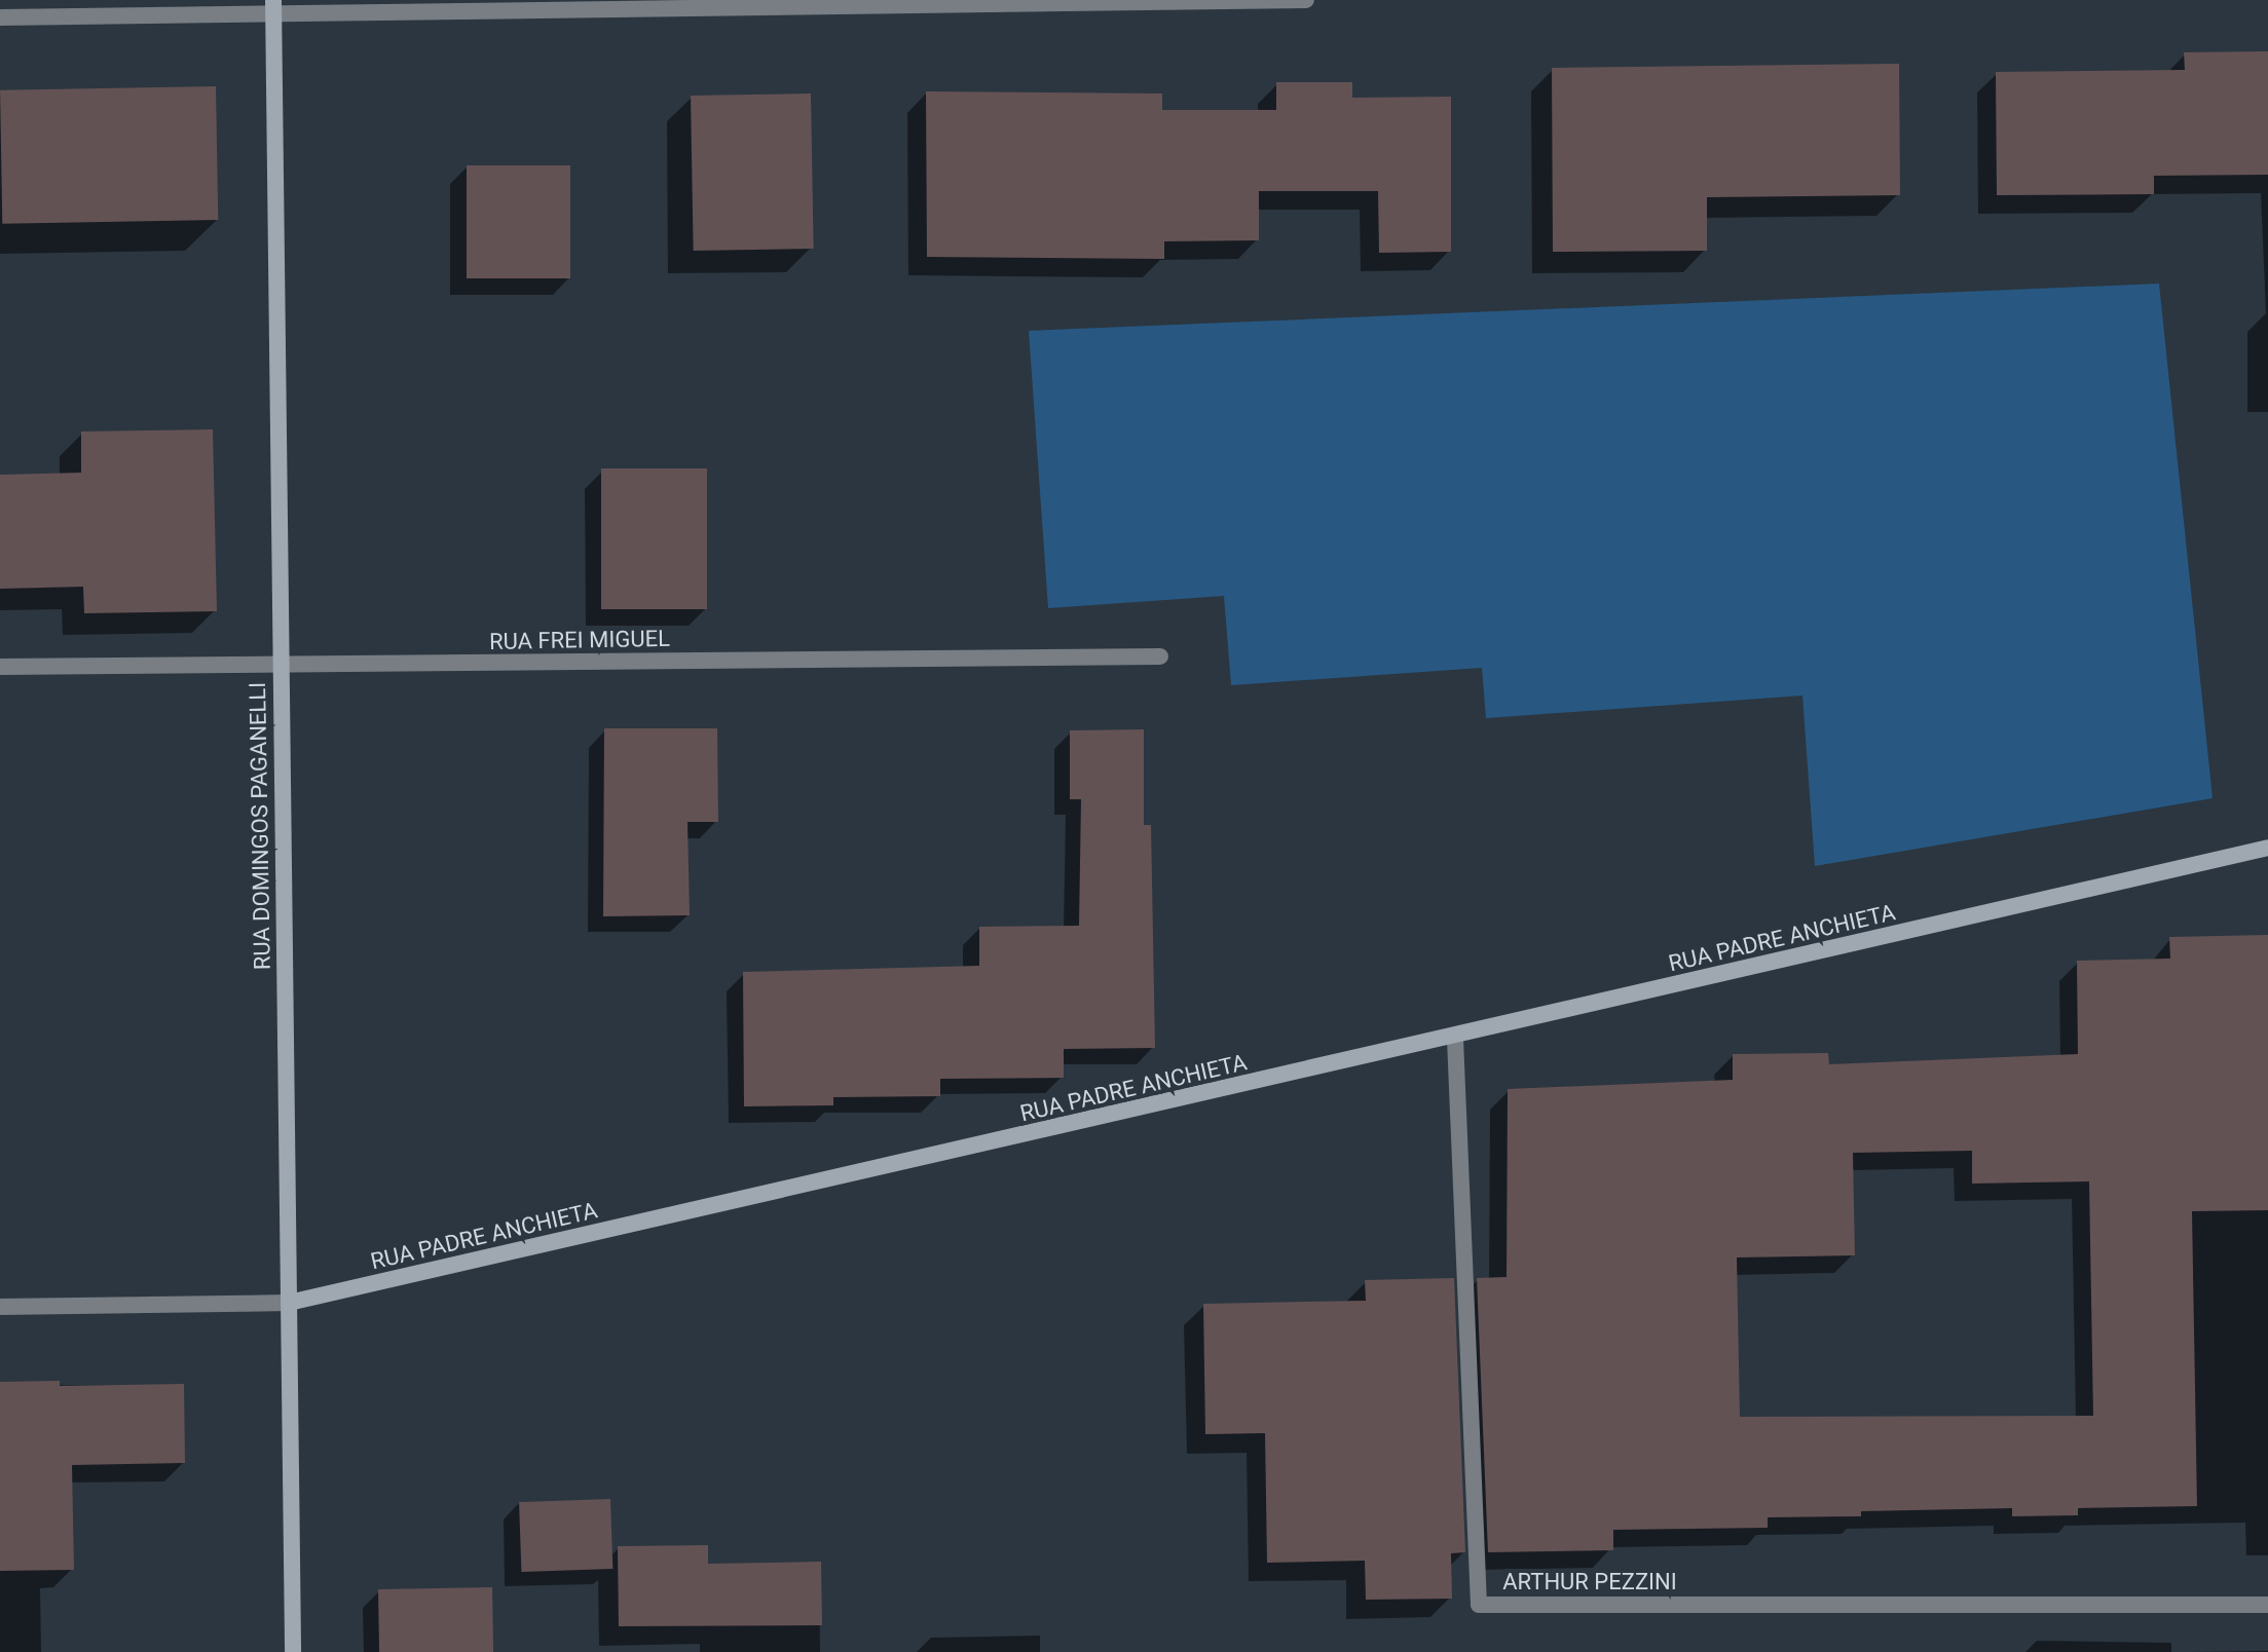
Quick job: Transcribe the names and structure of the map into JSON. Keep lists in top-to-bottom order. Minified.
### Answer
{"streets":{"street":["RUA FREI MIGUEL","RUA DOMINGOS PAGANELLI","RUA PADRE ANCHIETA","ARTHUR PEZZINI"]},"crossings":[["RUA FREI MIGUEL","RUA DOMINGOS PAGANELLI"],["RUA DOMINGOS PAGANELLI","RUA PADRE ANCHIETA"],["RUA PADRE ANCHIETA","ARTHUR PEZZINI"]]}
